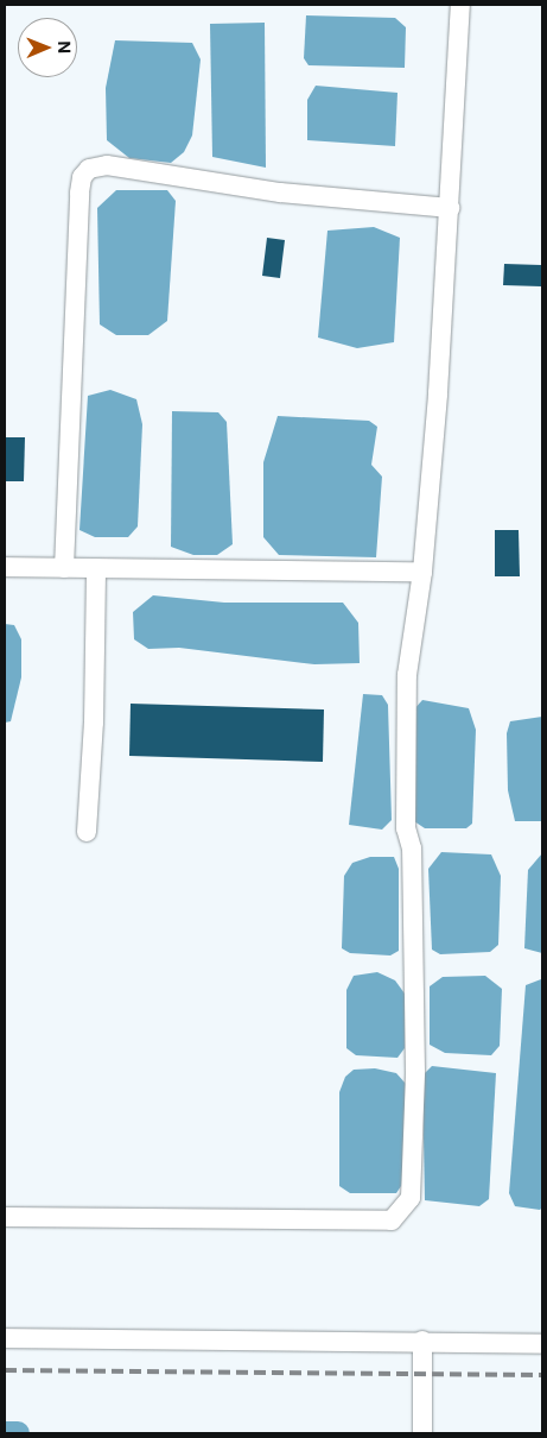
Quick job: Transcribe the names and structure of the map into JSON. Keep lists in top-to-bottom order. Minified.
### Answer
{"north":"right"}
